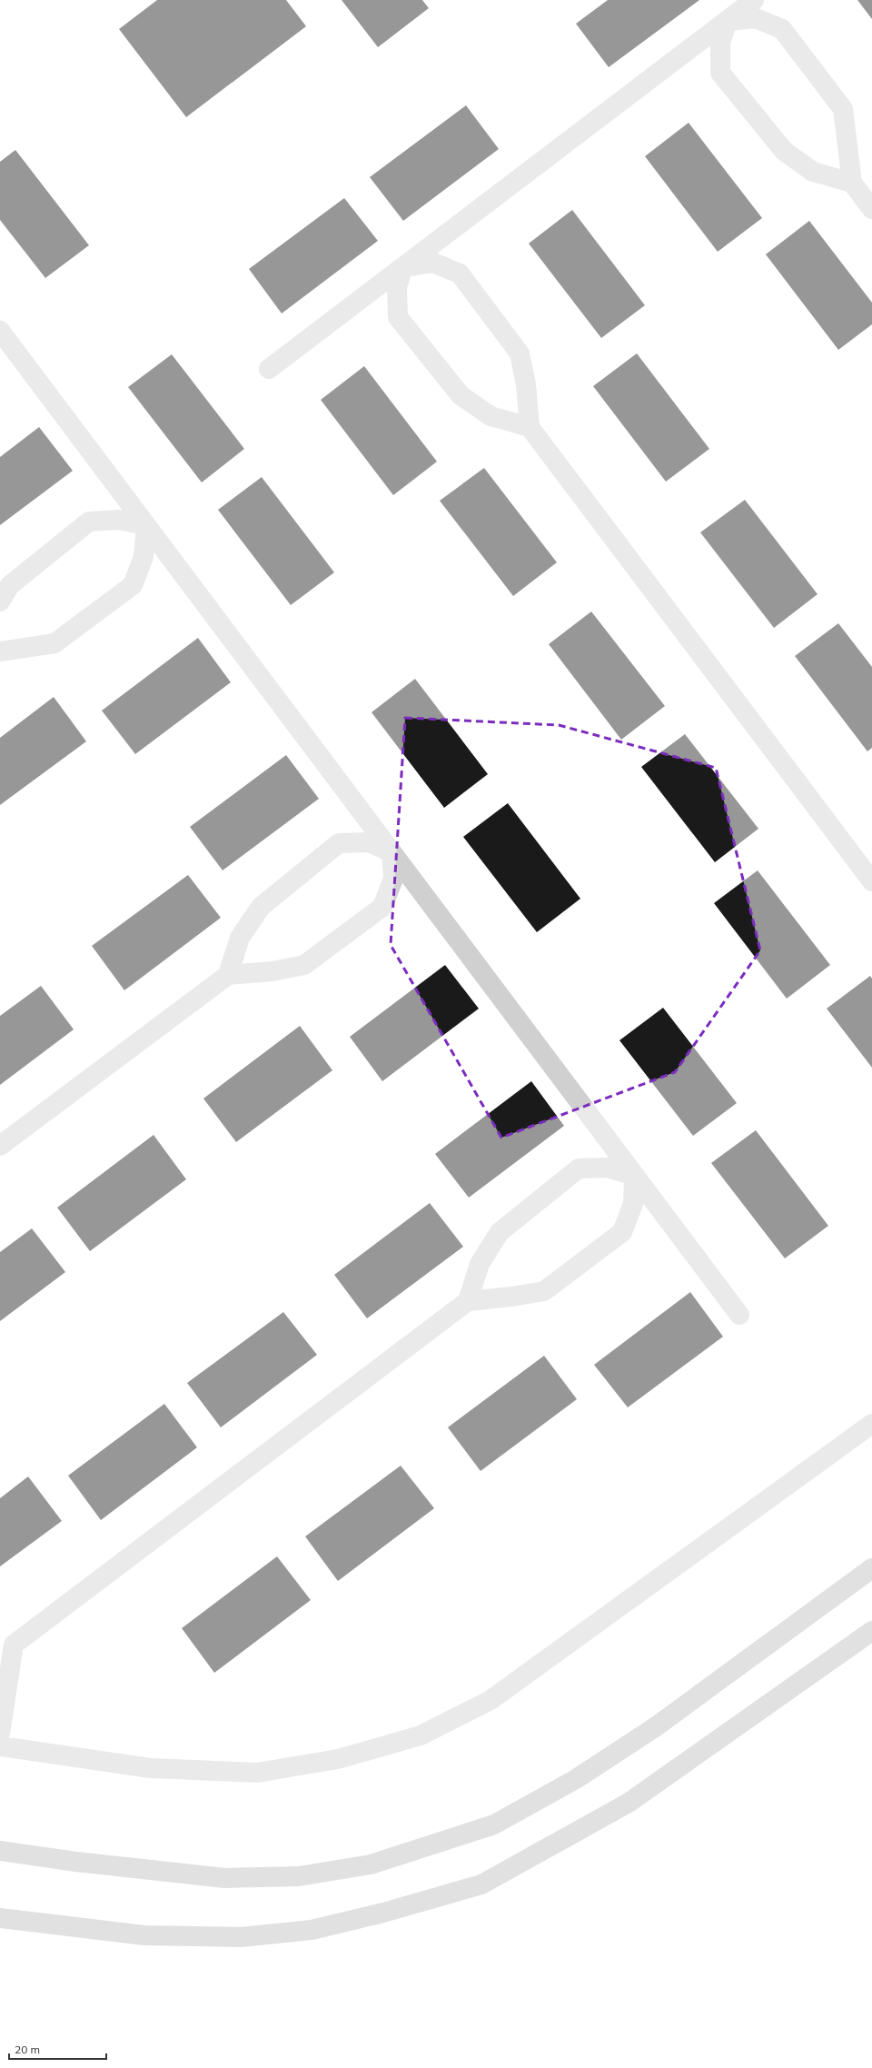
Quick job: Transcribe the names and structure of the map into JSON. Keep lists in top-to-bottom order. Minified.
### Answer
{"scale_bar":"20 m"}
